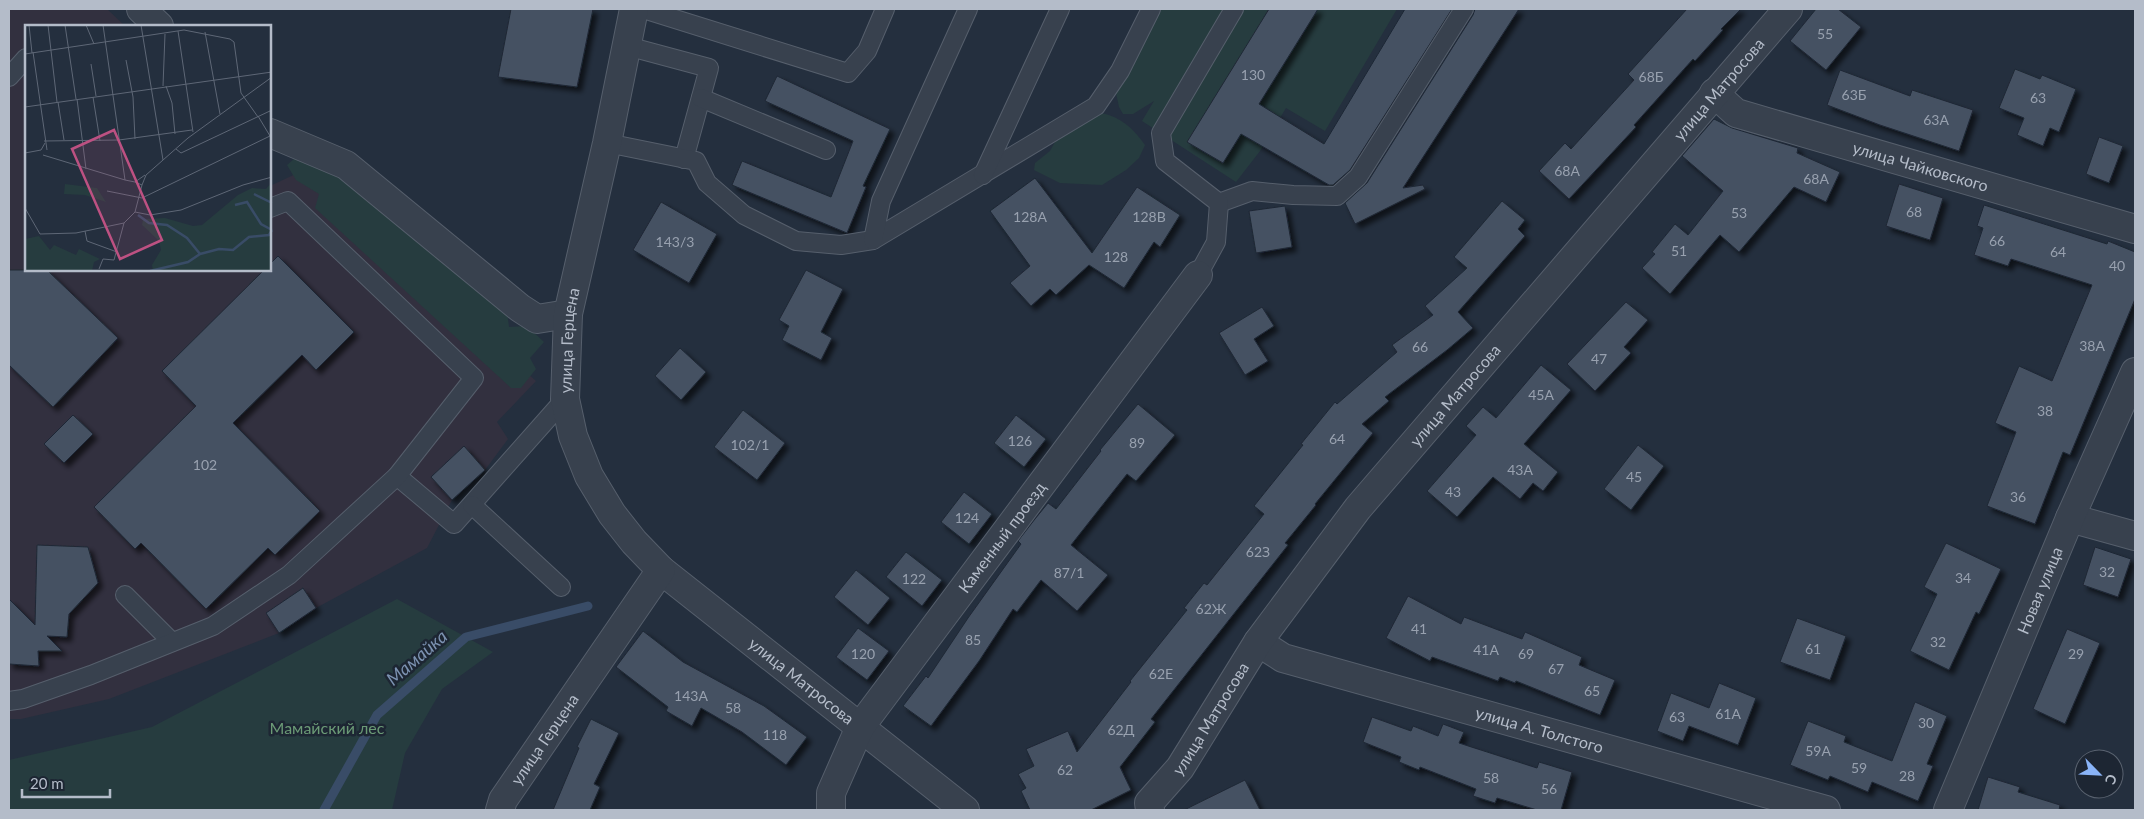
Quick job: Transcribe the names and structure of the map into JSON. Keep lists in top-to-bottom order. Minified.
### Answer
{"streets":{"street":["улица Матросова","улица Чайковского","улица Герцена","Каменный проезд","Новая улица","улица А. Толстого"]},"crossings":[["улица Матросова","улица Чайковского"],["улица Матросова","улица Герцена"],["улица Матросова","Каменный проезд"],["улица Матросова","улица А. Толстого"]],"water":["Мамайка"],"parks":["Мамайский лес"],"house_numbers":["55","130","68Б","63Б","63","63А","68А","68А","68","53","128А","128В","66","143/3","51","64","128","40","38А","66","47","45А","38","64","126","89","102/1","102","43А","45","43","36","124","62З","32","87/1","34","122","62Ж","41","85","32","61","41А","120","69","29","67","62Е","65","143А","58","61А","63","30","62Д","118","59А","59","62","28","58","56"],"scale_bar":"20 m","north":"bottom right"}
